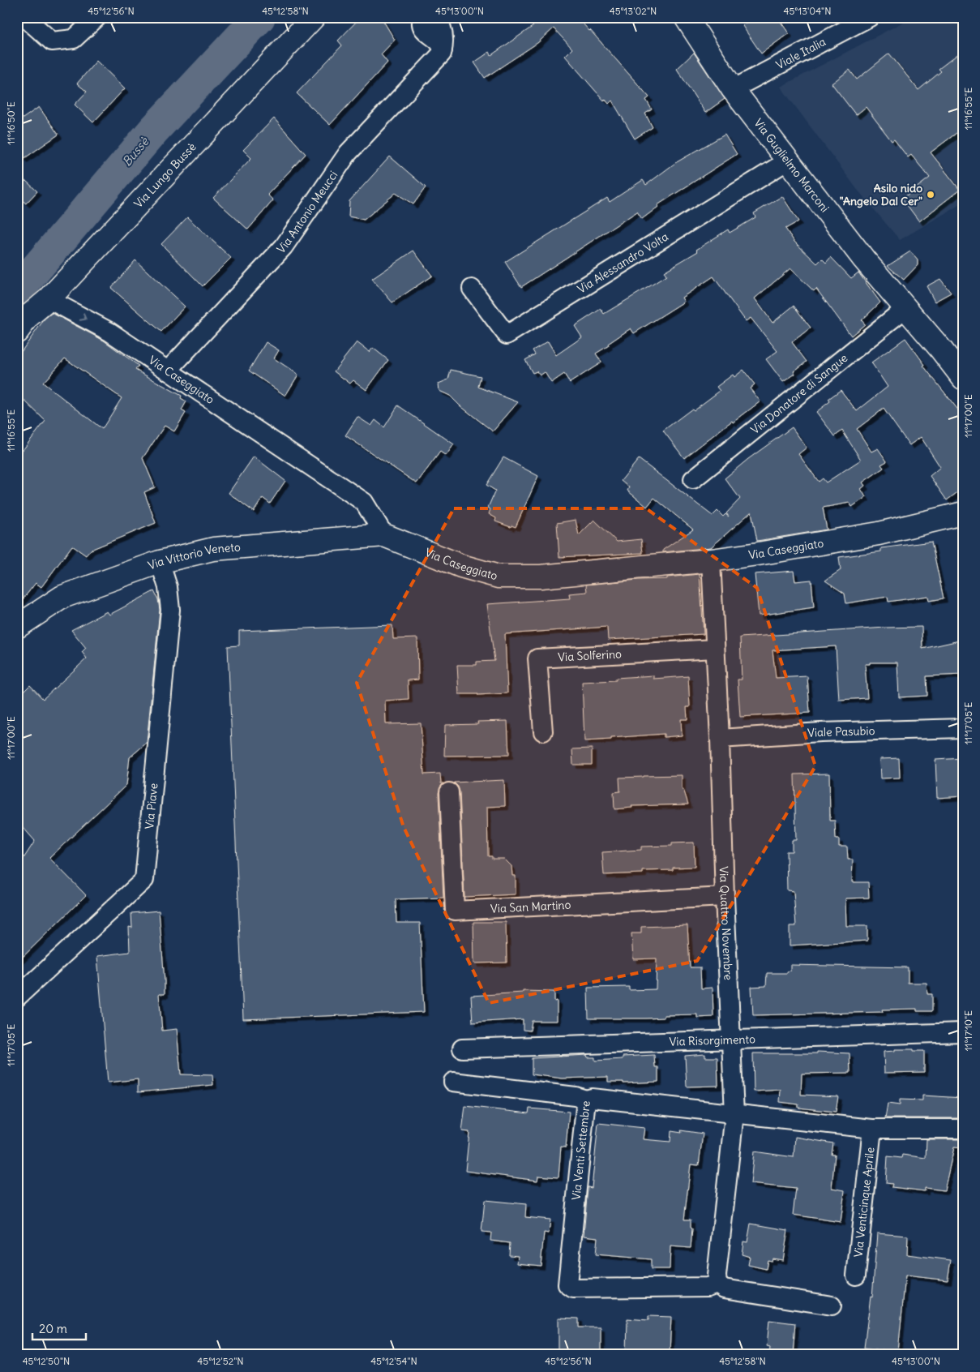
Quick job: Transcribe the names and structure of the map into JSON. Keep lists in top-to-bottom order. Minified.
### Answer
{"streets":{"street":["Viale Italia","Via Guglielmo Marconi","Via Lungo Bussè","Via Antonio Meucci","Via Alessandro Volta","Via Caseggiato","Via Donatore di Sangue","Via Vittorio Veneto","Via Solferino","Viale Pasubio","Via Piave","Via San Martino","Via Quattro Novembre","Via Risorgimento","Via Venti Settembre","Via Venticinque Aprile"]},"crossings":[["Viale Italia","Via Guglielmo Marconi"],["Via Guglielmo Marconi","Via Alessandro Volta"],["Via Guglielmo Marconi","Via Donatore di Sangue"],["Via Lungo Bussè","Via Caseggiato"],["Via Antonio Meucci","Via Caseggiato"],["Via Caseggiato","Via Vittorio Veneto"],["Via Caseggiato","Via Quattro Novembre"],["Via Vittorio Veneto","Via Piave"],["Via Solferino","Via Quattro Novembre"],["Viale Pasubio","Via Quattro Novembre"],["Via San Martino","Via Quattro Novembre"],["Via Quattro Novembre","Via Risorgimento"],["Via Quattro Novembre","Via Venti Settembre"]],"water":["Bussè"],"places":["Asilo nido \"Angelo Dal Cer\""],"scale_bar":"20 m","coordinates":["45°12'56\"N","45°12'58\"N","45°13'00\"N","45°13'02\"N","45°13'04\"N","11°16'55\"E","11°16'50\"E","11°17'00\"E","11°17'05\"E","11°17'10\"E","45°12'50\"N","45°12'52\"N","45°12'54\"N"]}
